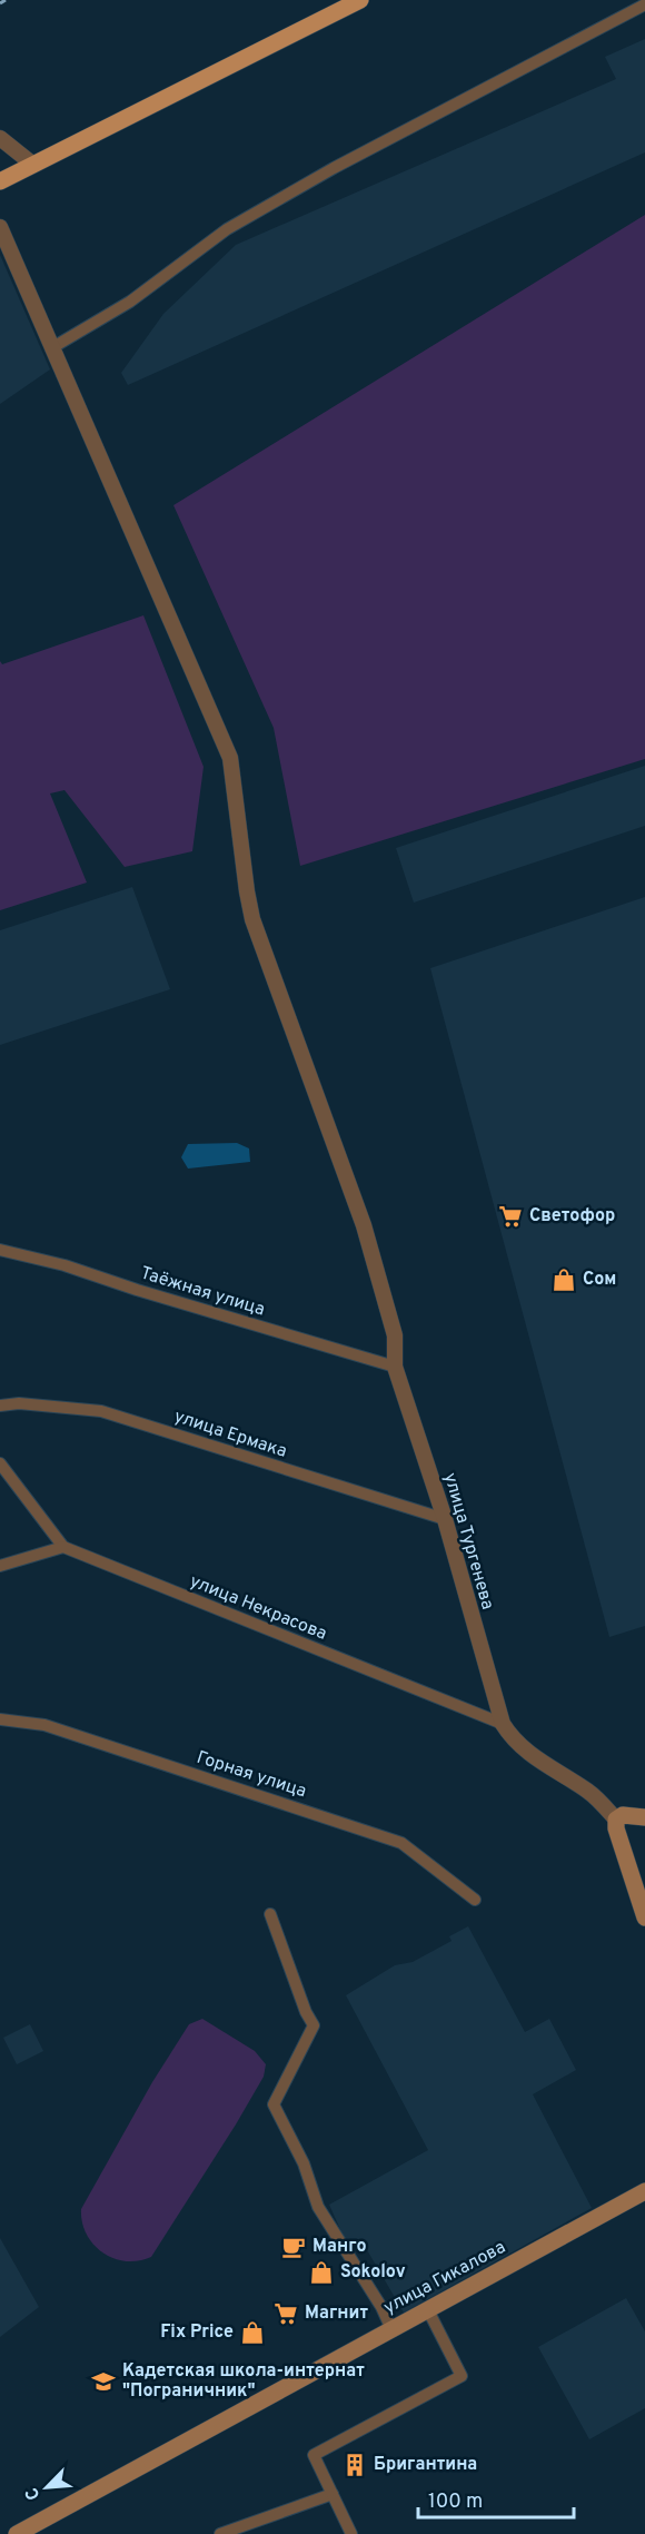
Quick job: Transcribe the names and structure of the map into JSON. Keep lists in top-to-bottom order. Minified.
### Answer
{"streets":{"main road":["улица Гикалова"],"street":["Таёжная улица","улица Ермака","улица Тургенева","улица Некрасова","Горная улица"]},"crossings":[["Таёжная улица","улица Тургенева"],["улица Ермака","улица Тургенева"],["улица Тургенева","улица Некрасова"]],"places":{"supermarket":["Светофор","Магнит"],"shop":["Сом","Sokolov","Fix Price"],"cafe":["Манго"],"school or university":["Кадетская школа-интернат \"Пограничник\""],"building":["Бригантина"]},"scale_bar":"100 m","north":"bottom left"}
